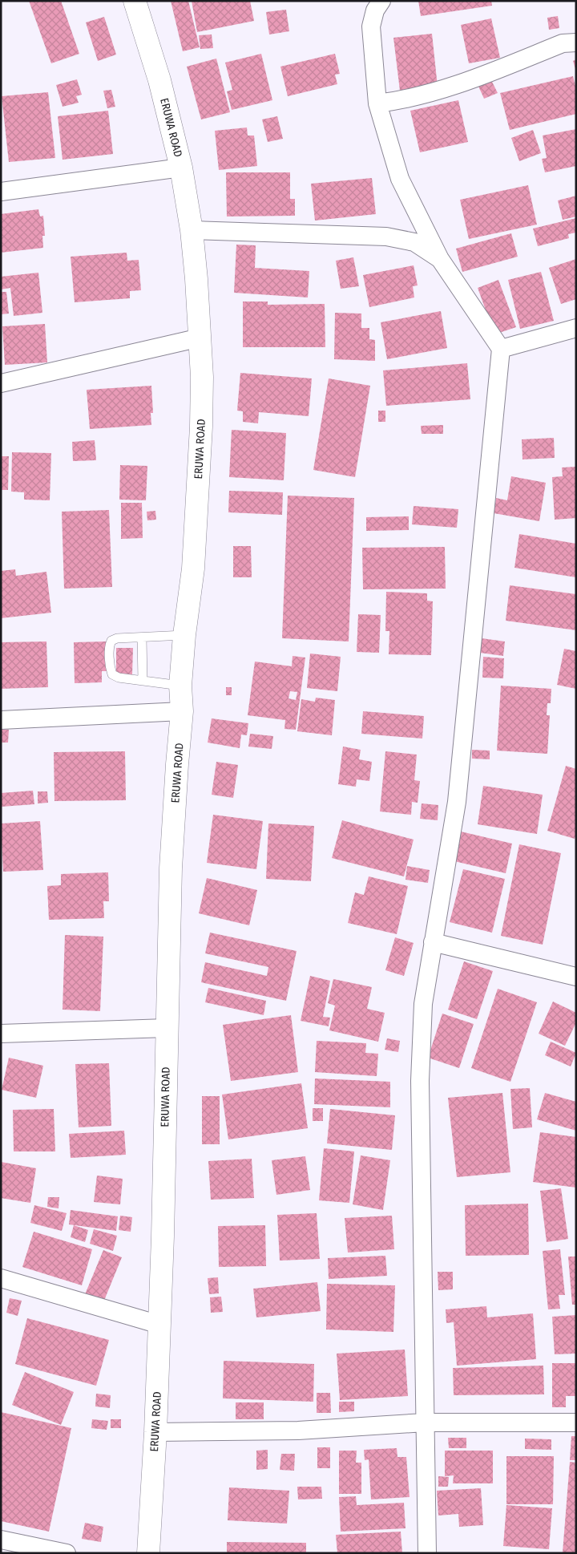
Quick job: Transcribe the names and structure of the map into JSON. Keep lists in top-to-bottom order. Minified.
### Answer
{"streets":{"main road":["ERUWA ROAD"]}}
